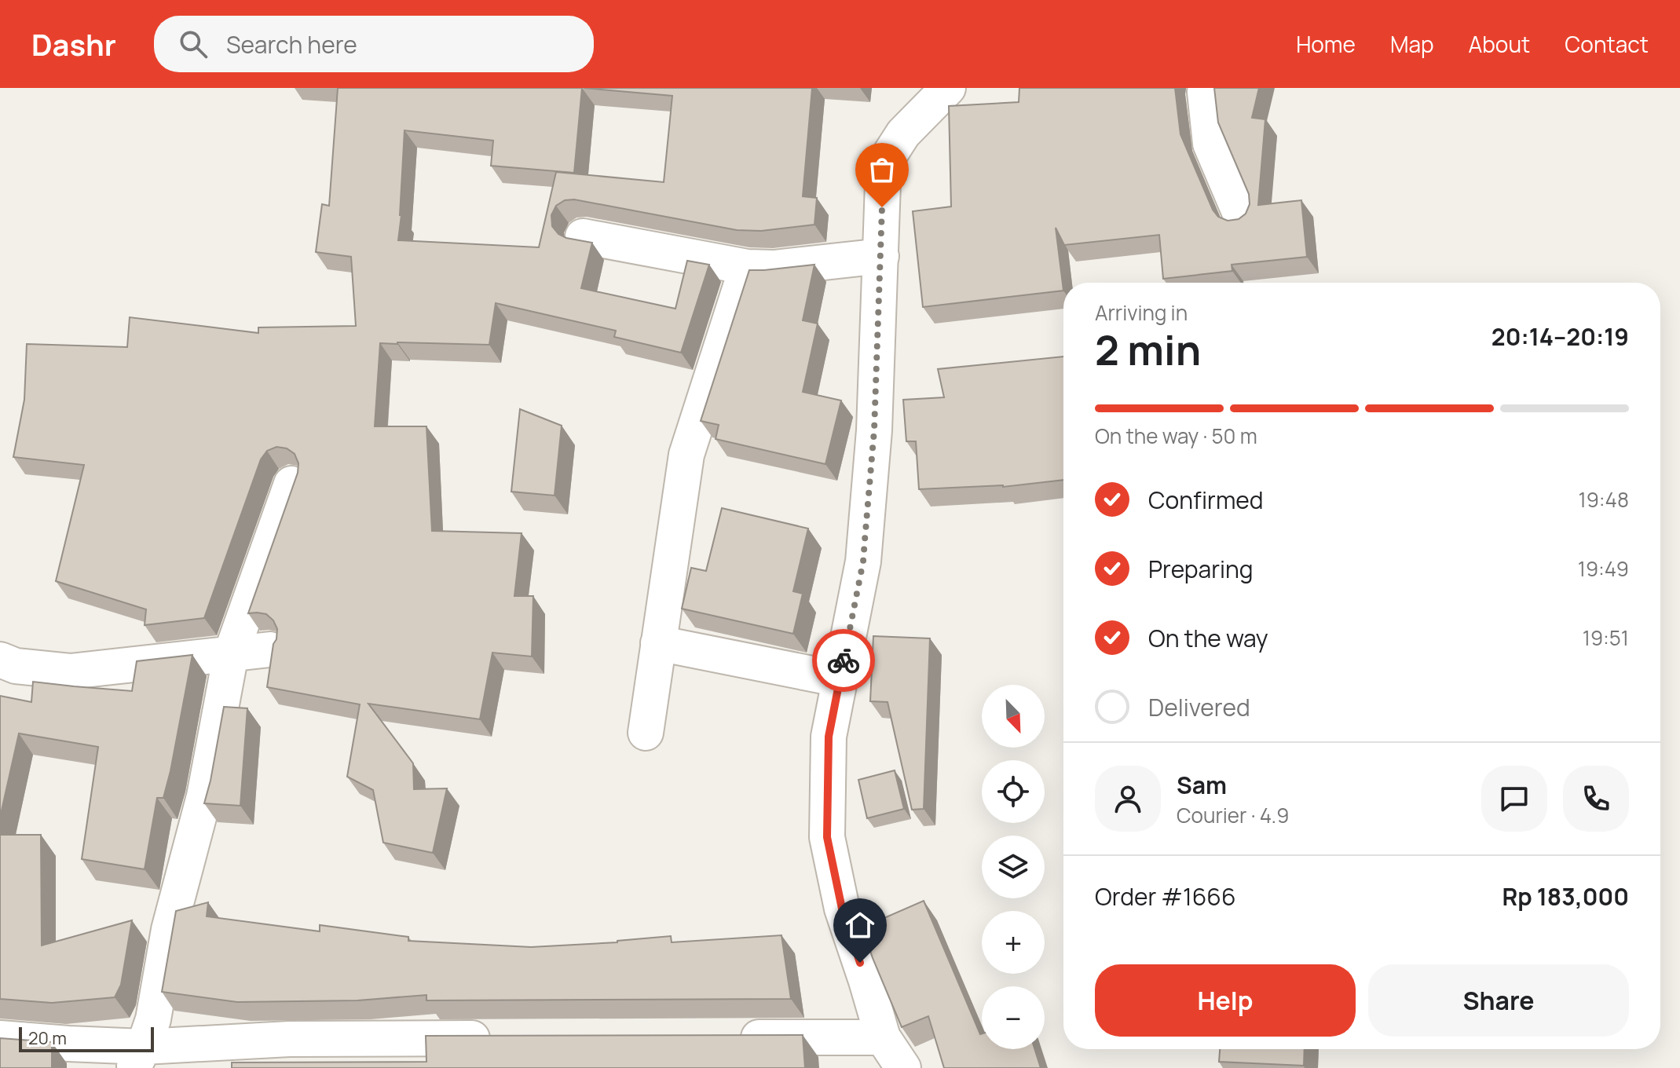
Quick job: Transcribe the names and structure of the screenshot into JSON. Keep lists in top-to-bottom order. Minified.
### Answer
{"scale_bar":"20 m","north":"bottom right","page":{"header":"Dashr","search":"Search here","nav":["Home","Map","About","Contact"],"heading":["2 min","Arriving in","20:14–20:19"],"panel":["Sam","Courier · 4.9","Order #1666","Rp 183,000"],"bar":"On the way · 50 m","list":[["Confirmed","19:48"],["Preparing","19:49"],["On the way","19:51"],"Delivered"],"map_buttons":["+","−"],"buttons":["Help","Share"],"scale":"20 m"}}
